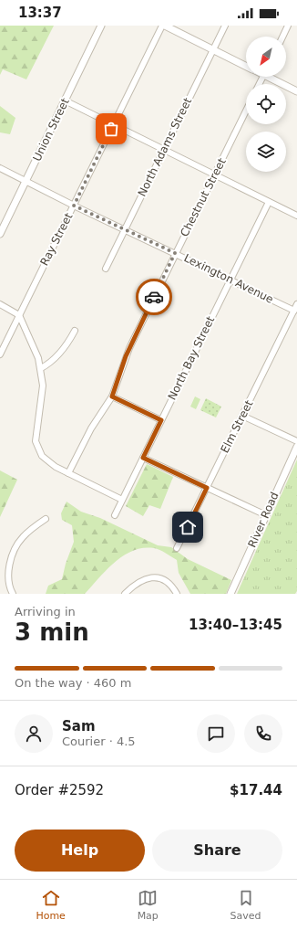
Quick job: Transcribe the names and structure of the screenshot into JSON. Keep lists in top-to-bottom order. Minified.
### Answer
{"streets":{"street":["Union Street","North Adams Street","Chestnut Street","Ray Street","Lexington Avenue","North Bay Street","Elm Street","River Road"]},"crossings":[["Union Street","Lexington Avenue"],["North Adams Street","Lexington Avenue"],["Chestnut Street","Lexington Avenue"],["Ray Street","Lexington Avenue"],["Lexington Avenue","North Bay Street"],["Lexington Avenue","Elm Street"]],"north":"bottom left","page":{"status":"13:37","heading":["3 min","Arriving in","13:40–13:45"],"panel":["Sam","Courier · 4.5","Order #2592","$17.44"],"bar":"On the way · 460 m","buttons":["Help","Share"],"tabs":["Home","Map","Saved"]}}
